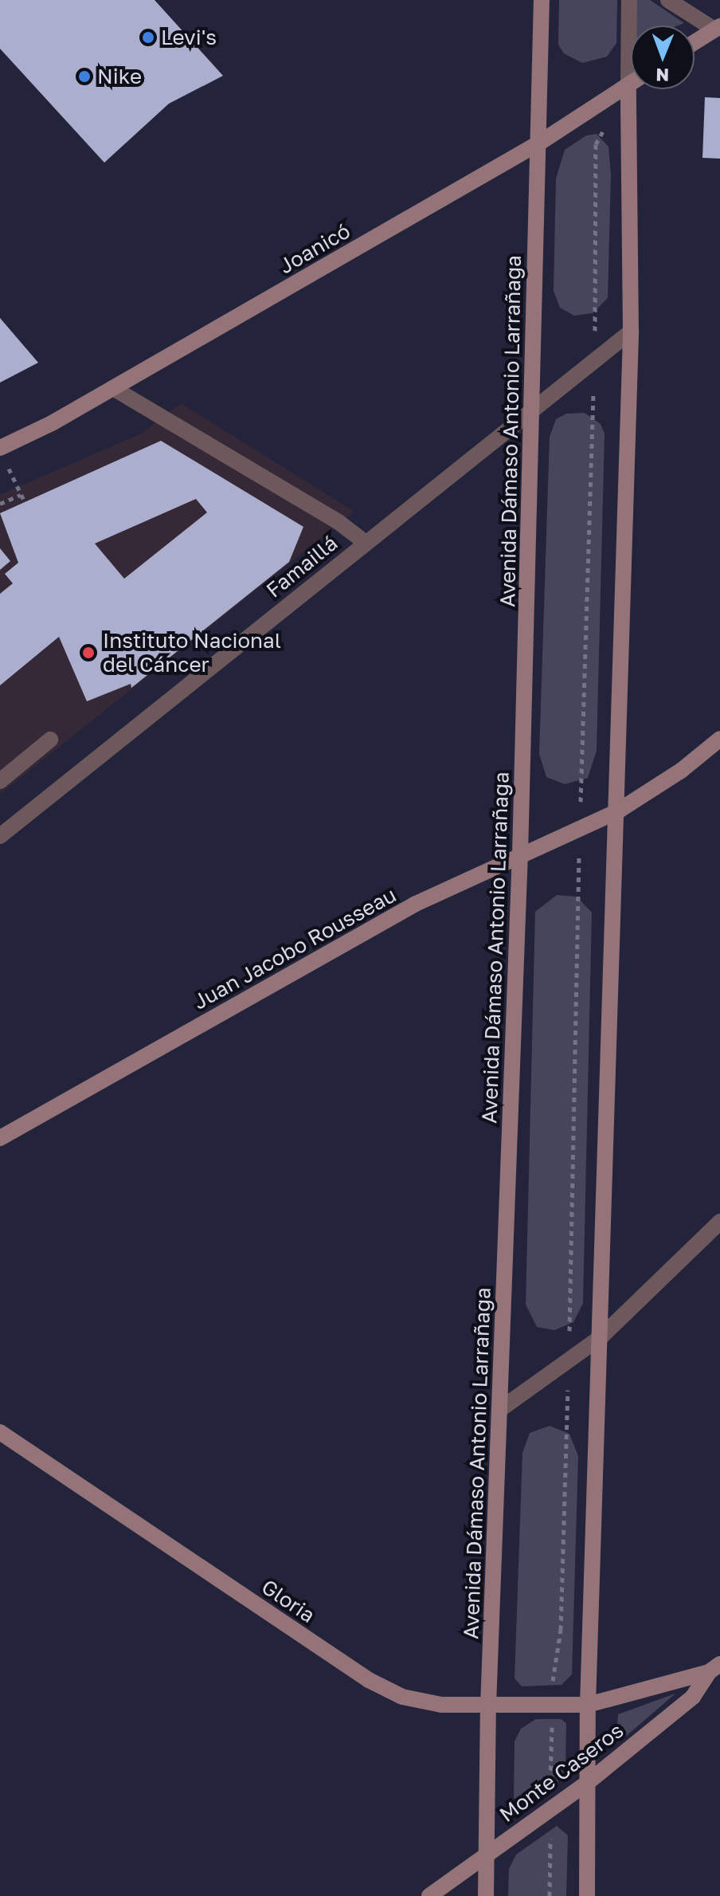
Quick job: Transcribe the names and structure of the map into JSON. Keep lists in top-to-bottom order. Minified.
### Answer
{"streets":{"street":["Joanicó","Avenida Dámaso Antonio Larrañaga","Famaillá","Juan Jacobo Rousseau","Gloria","Monte Caseros"]},"crossings":[["Joanicó","Avenida Dámaso Antonio Larrañaga"],["Avenida Dámaso Antonio Larrañaga","Famaillá"],["Avenida Dámaso Antonio Larrañaga","Juan Jacobo Rousseau"],["Avenida Dámaso Antonio Larrañaga","Gloria"],["Avenida Dámaso Antonio Larrañaga","Monte Caseros"],["Gloria","Monte Caseros"]],"places":["Levi's","Nike","Instituto Nacional del Cáncer"],"north":"bottom"}
